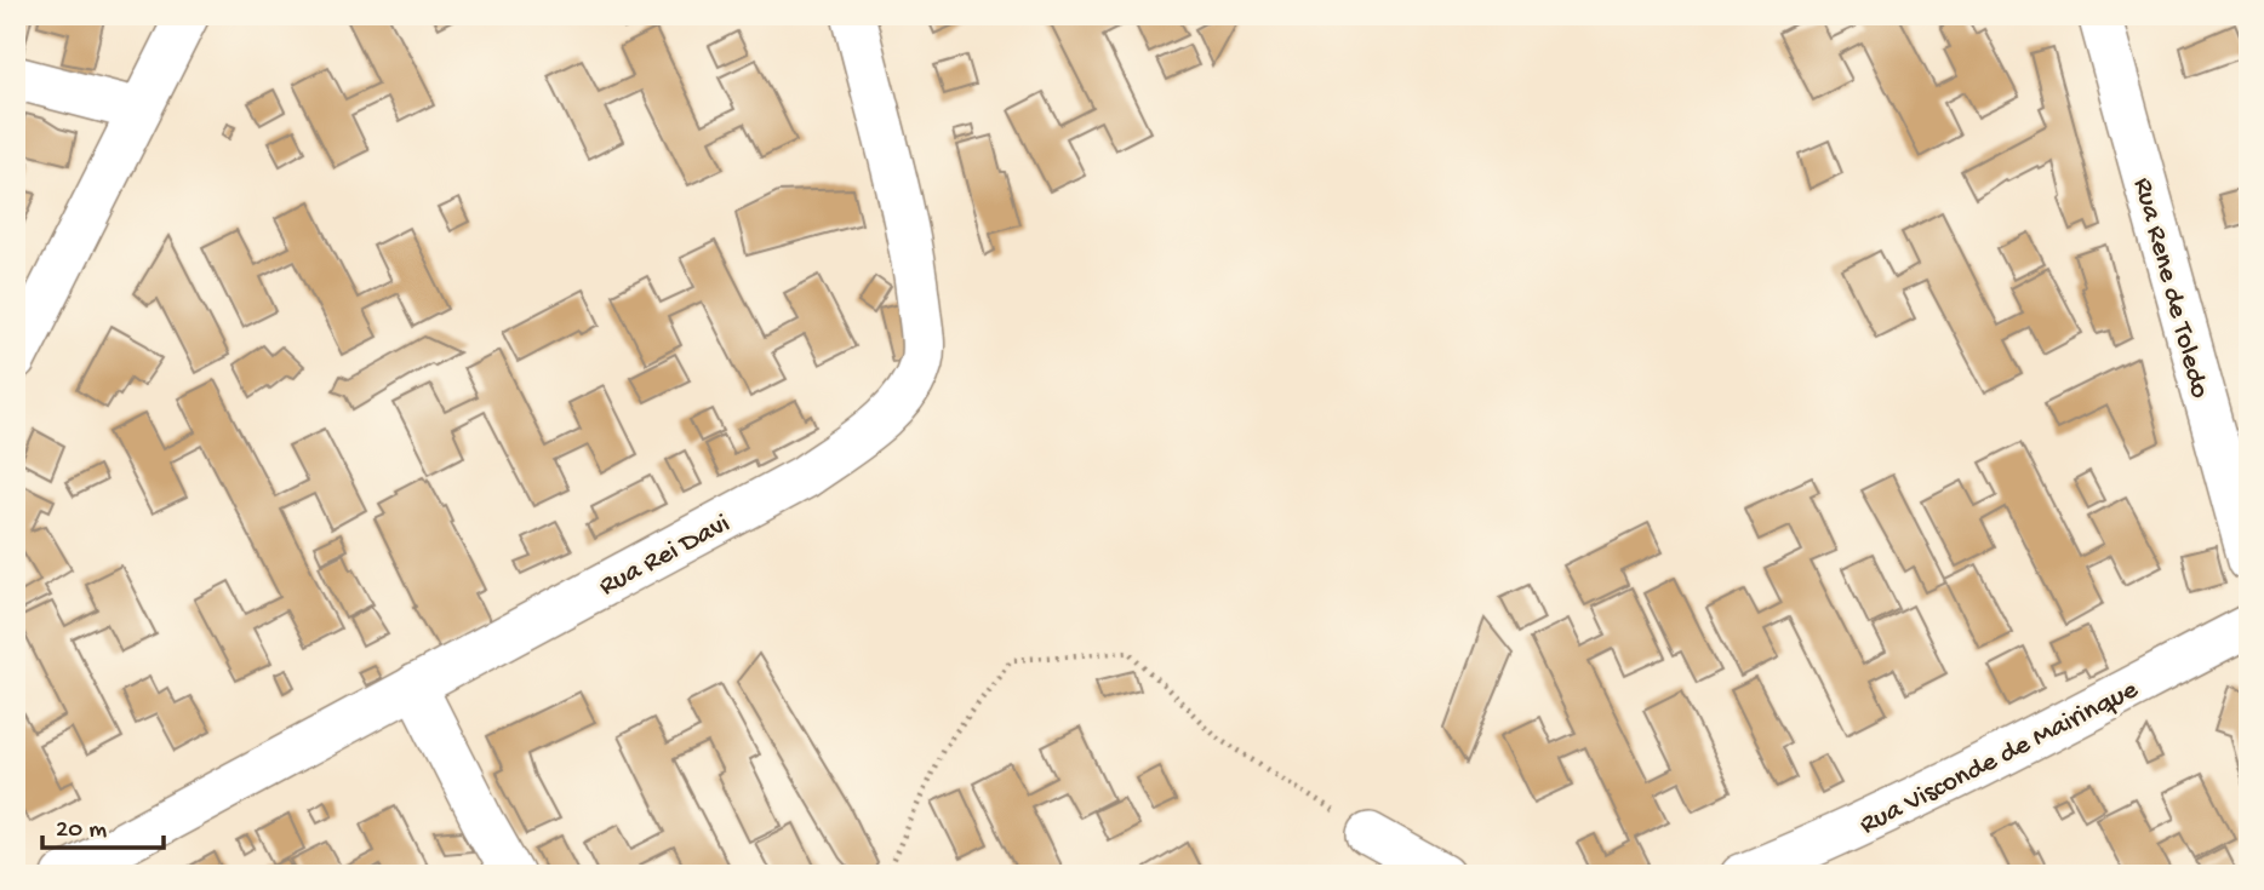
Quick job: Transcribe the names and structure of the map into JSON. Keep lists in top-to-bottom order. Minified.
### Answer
{"streets":{"street":["Rua Rene de Toledo","Rua Rei Davi","Rua Visconde de Mairinque"]},"scale_bar":"20 m"}
